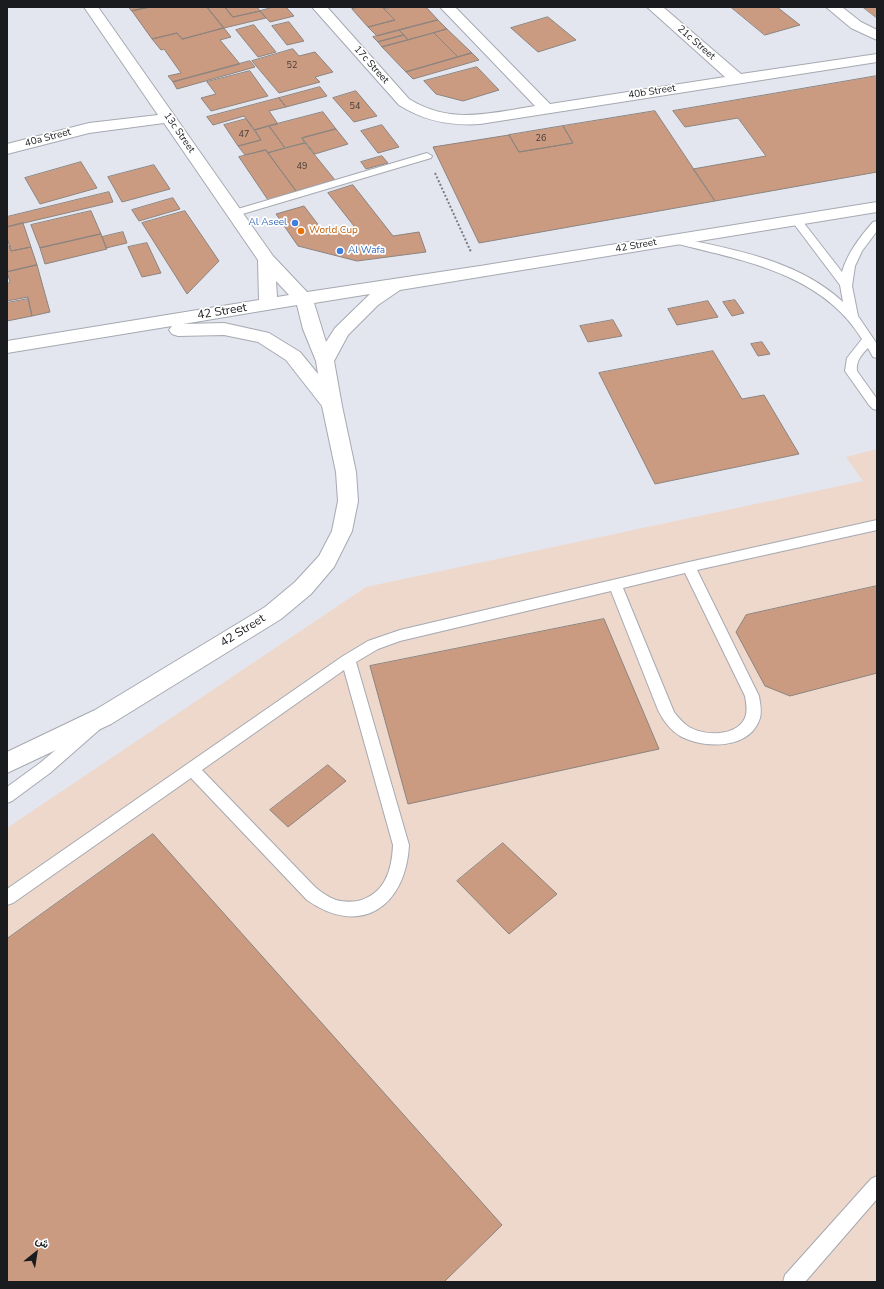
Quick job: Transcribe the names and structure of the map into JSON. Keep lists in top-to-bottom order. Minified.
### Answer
{"streets":{"street":["21c Street","17c Street","40b Street","13c Street","40a Street","42 Street"]},"crossings":[["21c Street","40b Street"],["17c Street","40b Street"],["13c Street","40a Street"],["13c Street","42 Street"]],"places":["Al Aseel","World Cup","Al Wafa"],"house_numbers":["52","54","47","26","49"],"north":"top right"}
